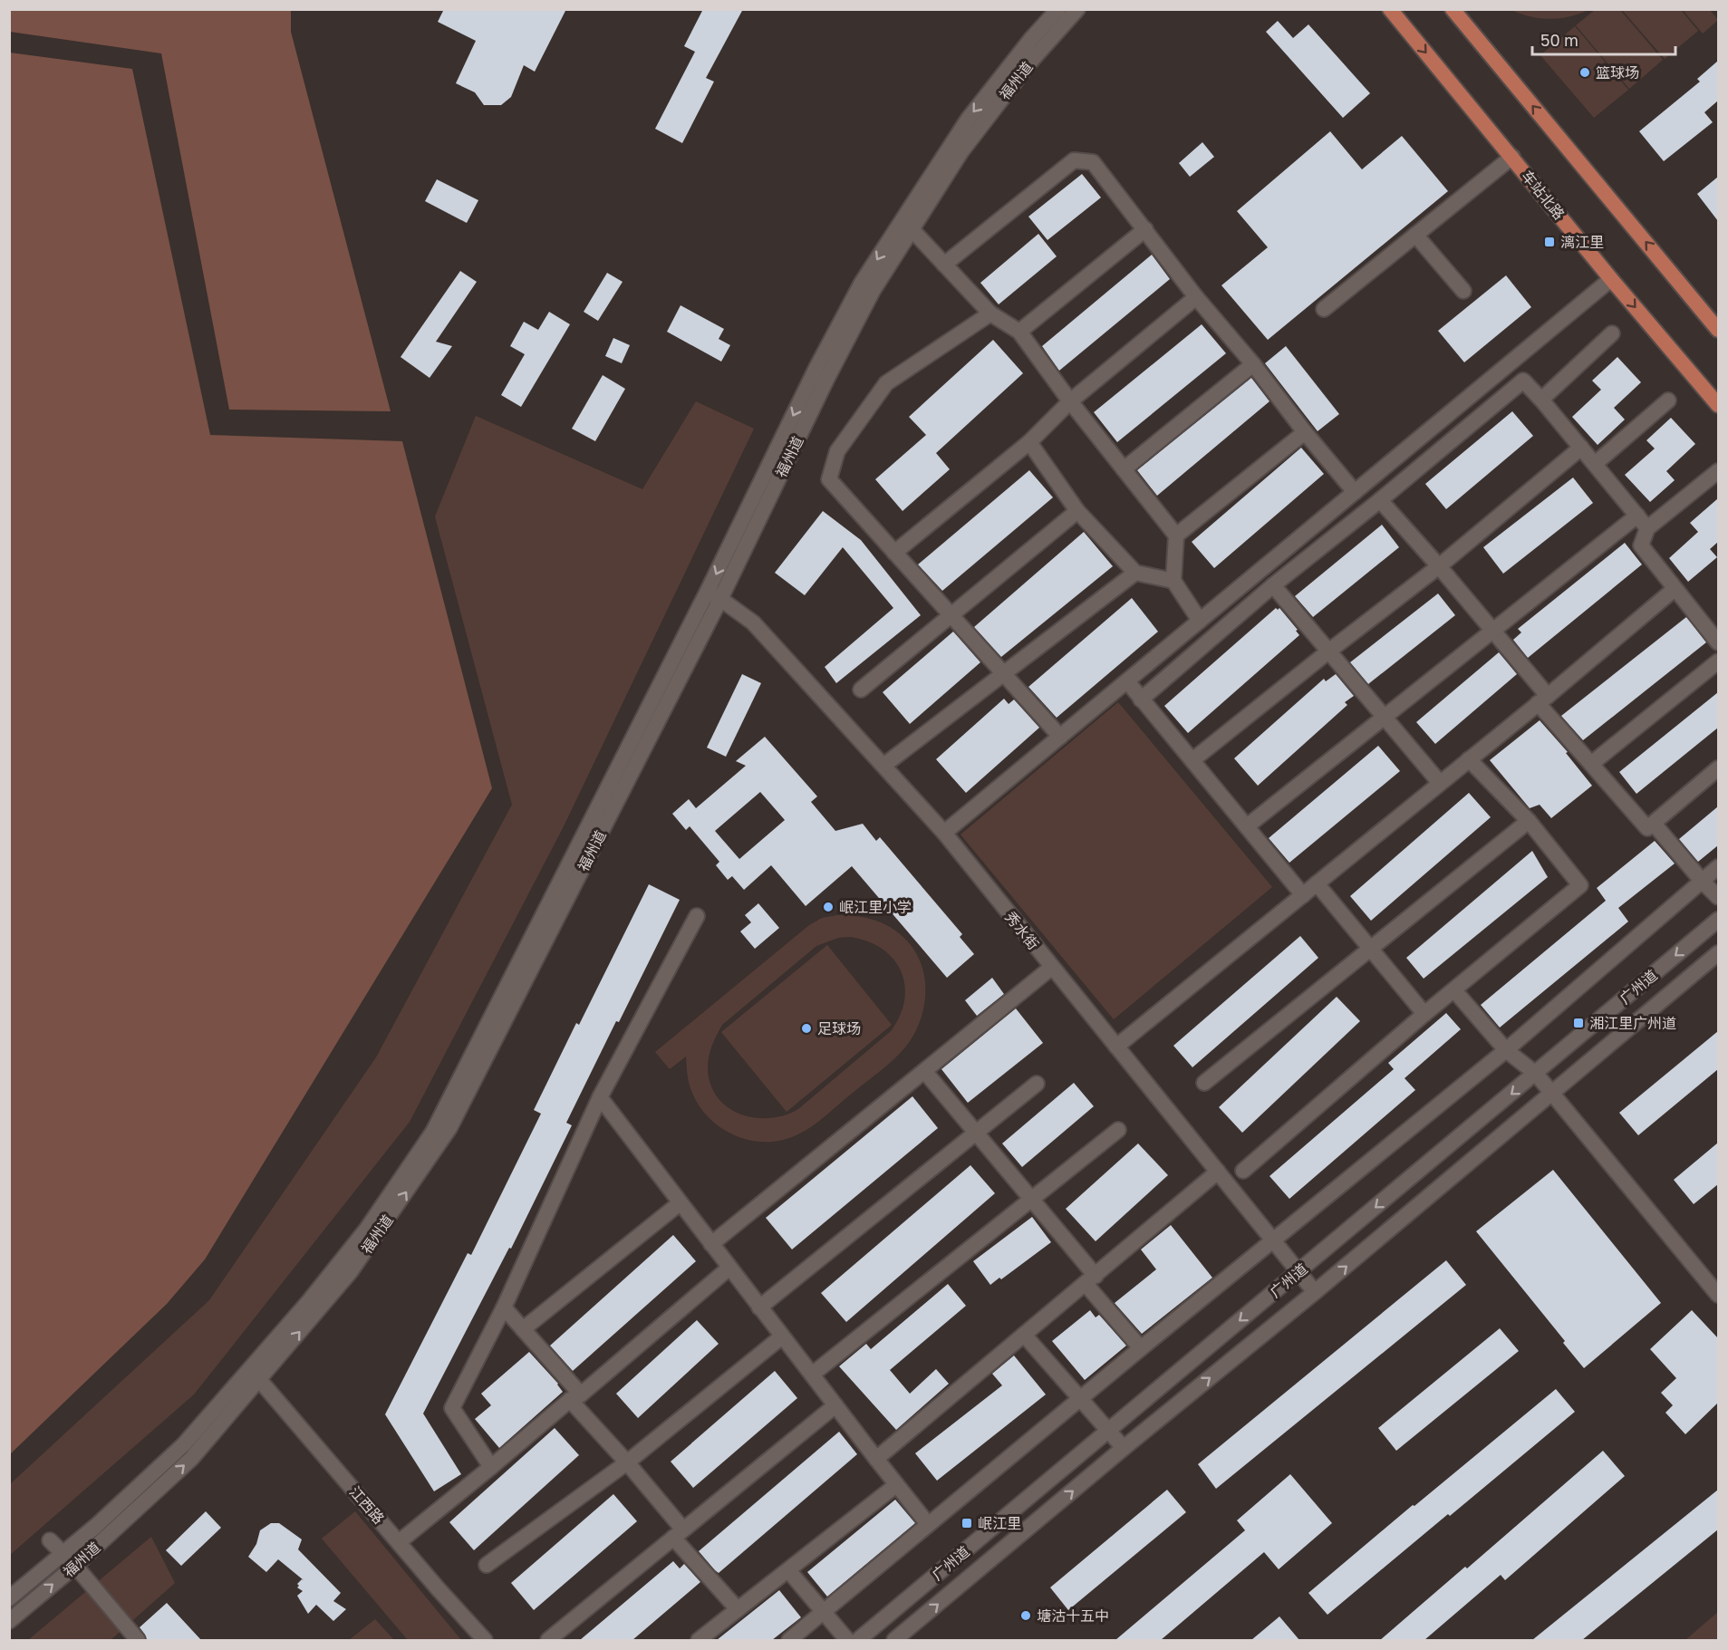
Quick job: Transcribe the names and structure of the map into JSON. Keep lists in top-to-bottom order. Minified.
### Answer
{"streets":{"main road":["车站北路"],"street":["福州道","秀水街","广州道","江西路"]},"crossings":[["福州道","秀水街"],["福州道","江西路"],["秀水街","广州道"]],"places":{"other":["篮球场","岷江里小学","足球场","塘沽十五中"],"transit":["漓江里","湘江里广州道","岷江里"]},"scale_bar":"50 m"}
